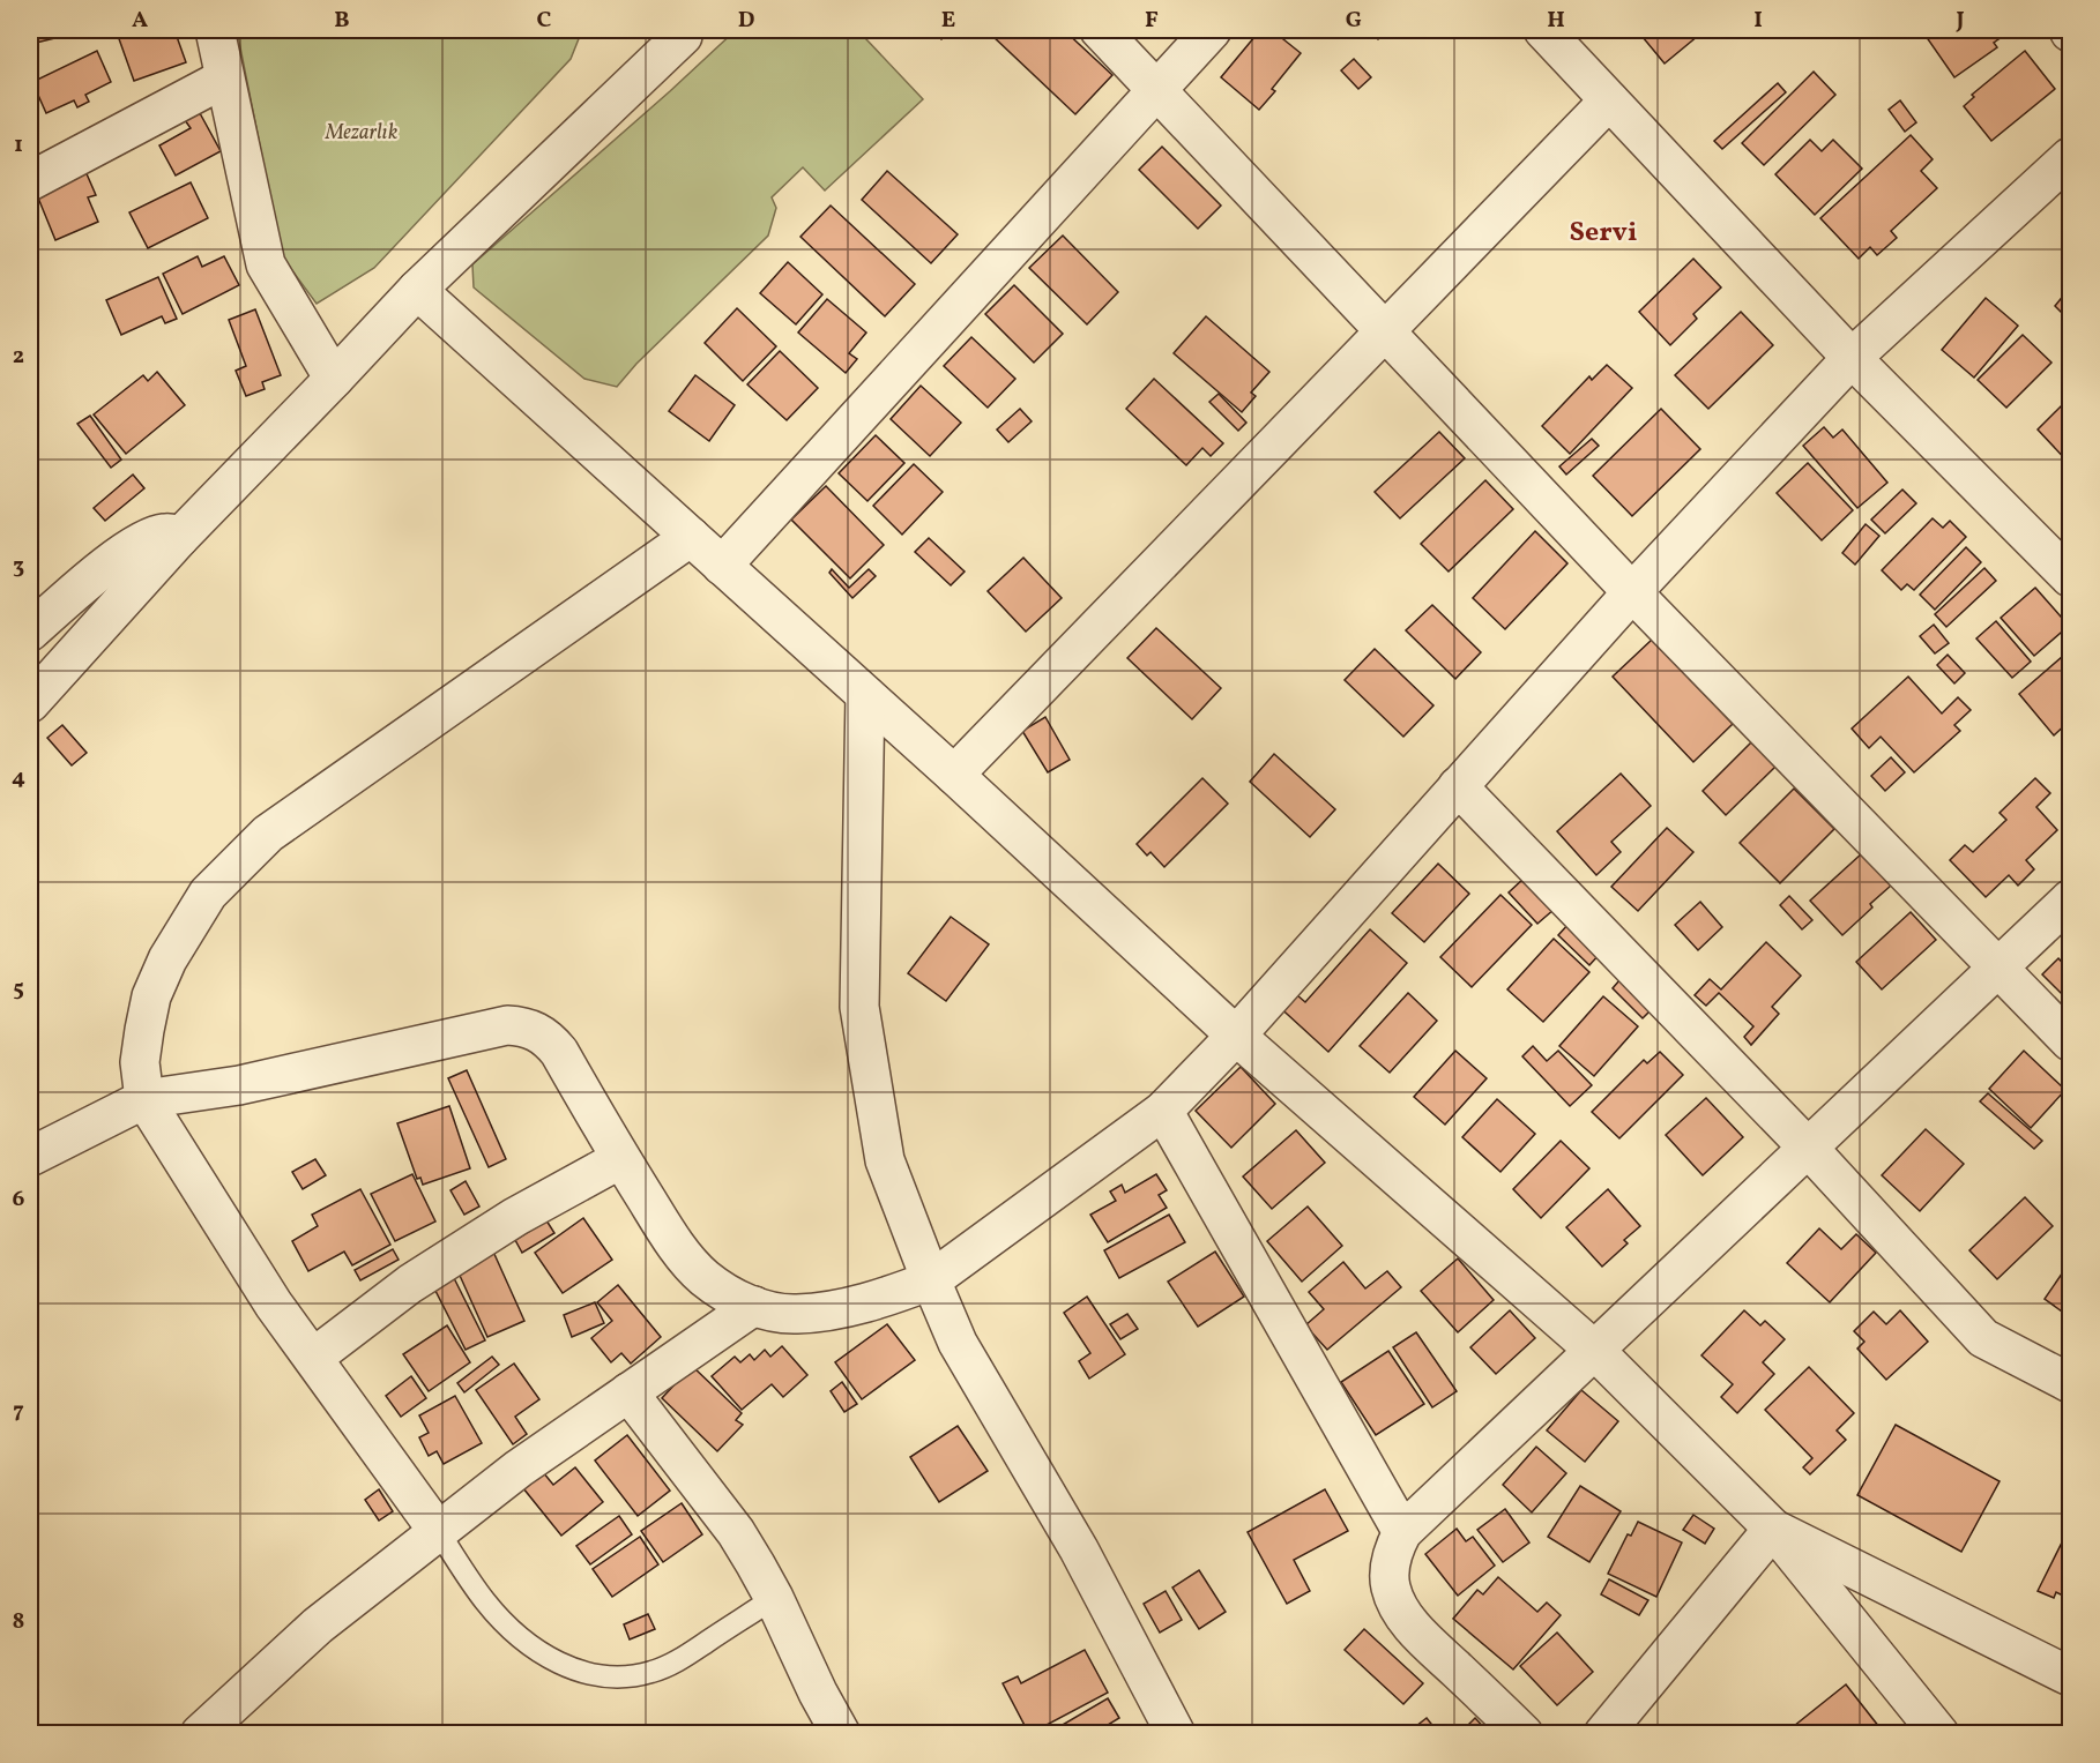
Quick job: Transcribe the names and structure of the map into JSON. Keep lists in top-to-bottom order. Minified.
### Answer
{"districts":["Servi"],"parks":["Mezarlık"],"grid":{"columns":["A","B","C","D","E","F","G","H","I","J"],"rows":["1","2","3","4","5","6","7","8"]}}
